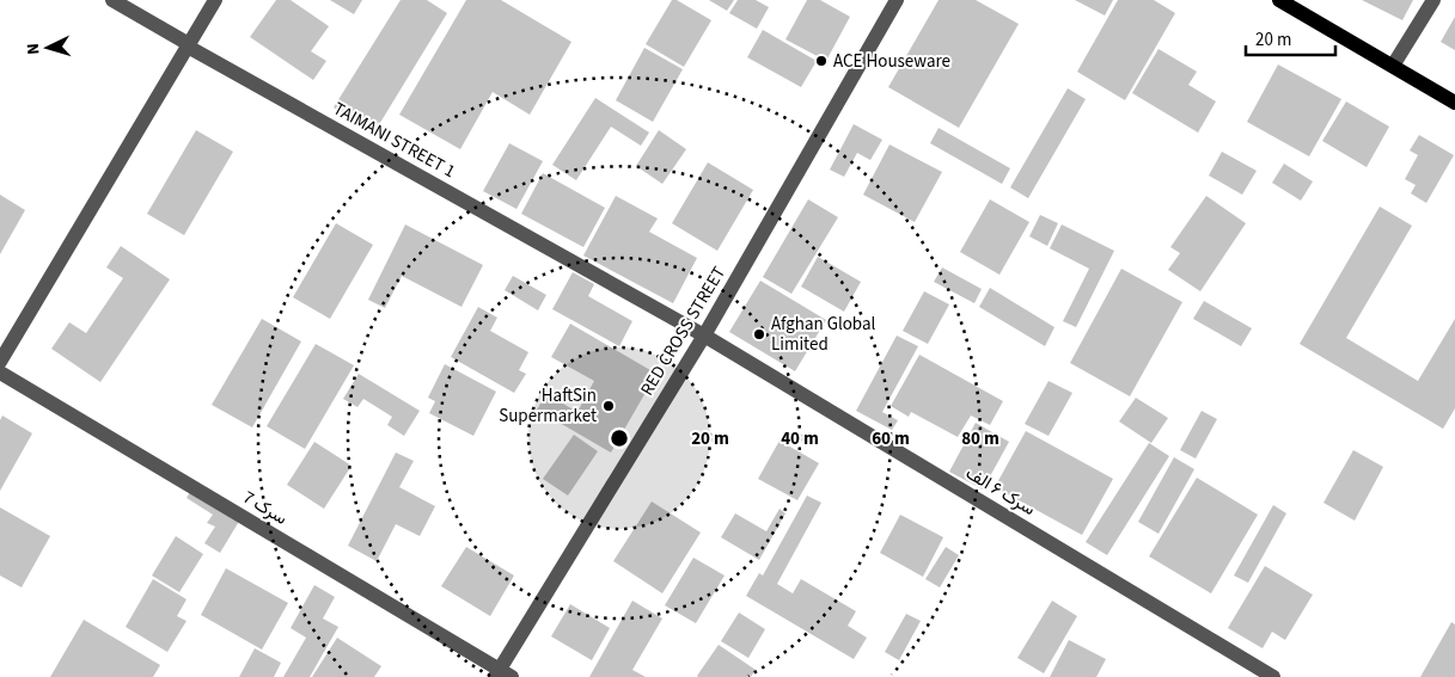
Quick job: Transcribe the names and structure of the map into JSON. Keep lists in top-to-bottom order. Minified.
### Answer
{"streets":{"street":["TAIMANI STREET 1","RED CROSS STREET","سرک ۶ الف","سرک 7"]},"crossings":[["TAIMANI STREET 1","سرک ۶ الف"],["RED CROSS STREET","سرک ۶ الف"],["RED CROSS STREET","سرک 7"]],"places":["ACE Houseware","Afghan Global Limited","HaftSin Supermarket"],"scale_bar":"20 m","north":"left","rings":["20 m","40 m","60 m","80 m"]}
